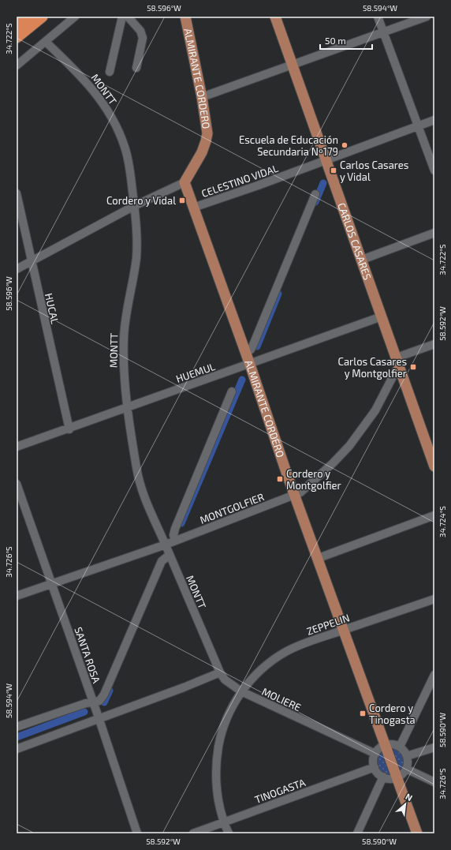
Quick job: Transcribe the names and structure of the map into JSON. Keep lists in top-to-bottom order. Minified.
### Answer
{"streets":{"main road":["ALMIRANTE CORDERO","CARLOS CASARES"],"street":["MONTT","CELESTINO VIDAL","HUCAL","HUEMUL","MONTGOLFIER","ZEPPELIN","SANTA ROSA","MOLIERE","TINOGASTA"]},"crossings":[["ALMIRANTE CORDERO","CELESTINO VIDAL"],["ALMIRANTE CORDERO","HUEMUL"],["ALMIRANTE CORDERO","MONTGOLFIER"],["ALMIRANTE CORDERO","ZEPPELIN"],["MONTT","HUEMUL"],["MONTT","MONTGOLFIER"],["MONTT","MOLIERE"],["CELESTINO VIDAL","CARLOS CASARES"],["CARLOS CASARES","HUEMUL"],["CARLOS CASARES","MONTGOLFIER"],["HUCAL","HUEMUL"],["MONTGOLFIER","SANTA ROSA"],["ZEPPELIN","MOLIERE"]],"places":{"other":["Escuela de Educación Secundaria Nº179"],"transit":["Carlos Casares y Vidal","Cordero y Vidal","Carlos Casares y Montgolfier","Cordero y Montgolfier","Cordero y Tinogasta"]},"scale_bar":"50 m","north":"top right","coordinates":["58.596°W","58.594°W","34.722°S","58.592°W","34.724°S","34.726°S","58.590°W"]}
